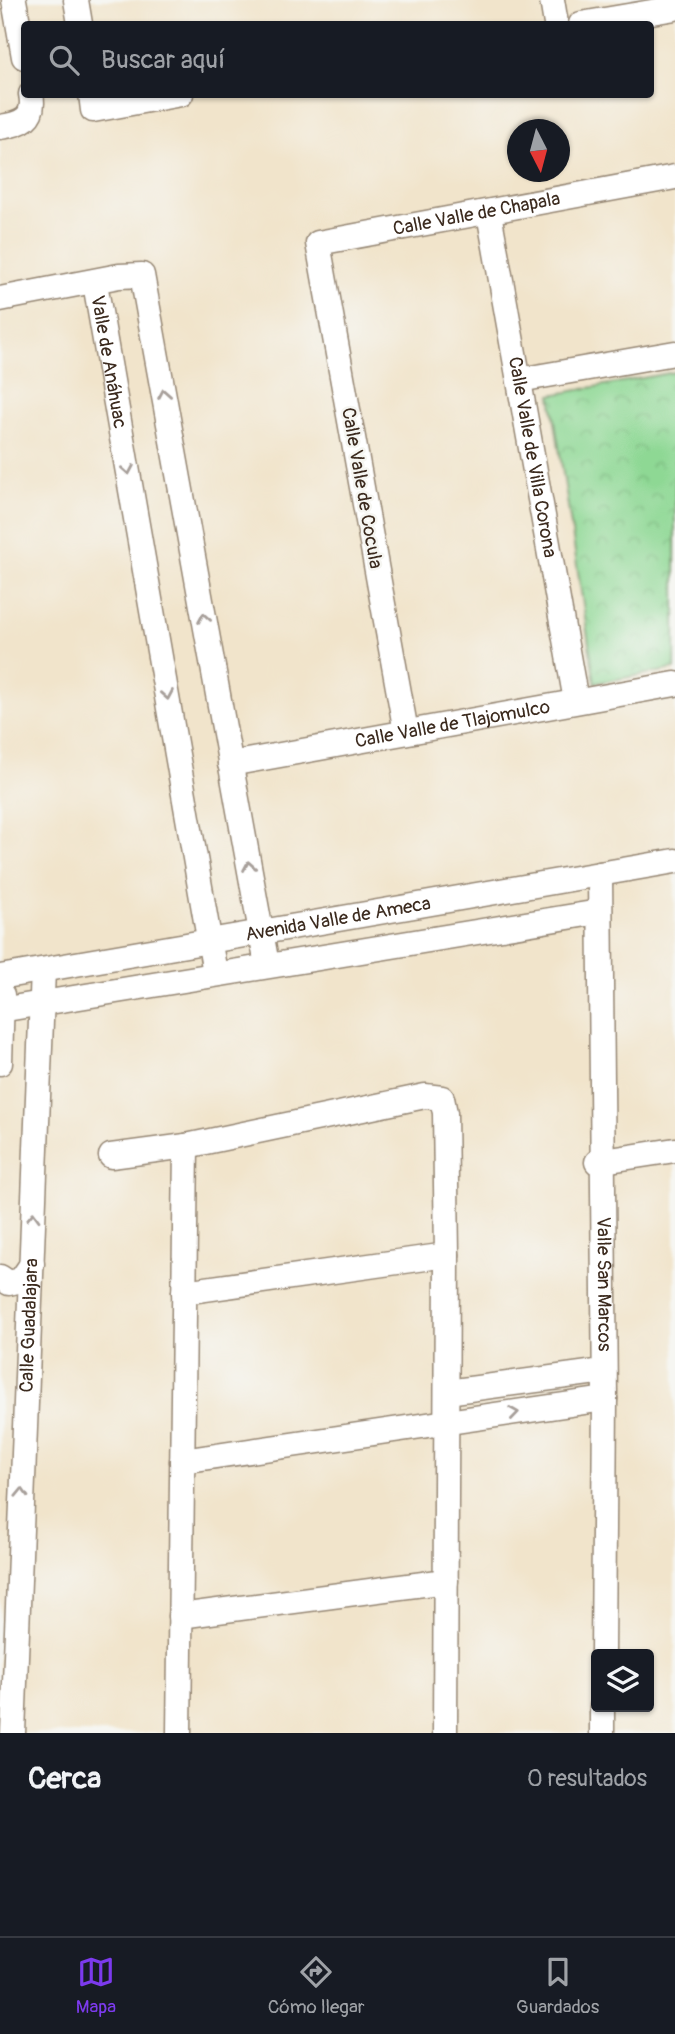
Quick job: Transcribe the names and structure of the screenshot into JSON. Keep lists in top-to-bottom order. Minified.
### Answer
{"streets":{"street":["Calle Valle de Chapala","Valle de Anáhuac","Calle Valle de Villa Corona","Calle Valle de Cocula","Calle Valle de Tlajomulco","Avenida Valle de Ameca","Valle San Marcos","Calle Guadalajara"]},"crossings":[["Calle Valle de Chapala","Calle Valle de Villa Corona"],["Calle Valle de Chapala","Calle Valle de Cocula"],["Valle de Anáhuac","Calle Valle de Tlajomulco"],["Valle de Anáhuac","Avenida Valle de Ameca"],["Calle Valle de Villa Corona","Calle Valle de Tlajomulco"],["Calle Valle de Cocula","Calle Valle de Tlajomulco"],["Avenida Valle de Ameca","Valle San Marcos"],["Avenida Valle de Ameca","Calle Guadalajara"]],"north":"bottom","page":{"search":"Buscar aquí","heading":["Cerca","0 resultados"],"nav":["Mapa","Cómo llegar","Guardados"]}}
